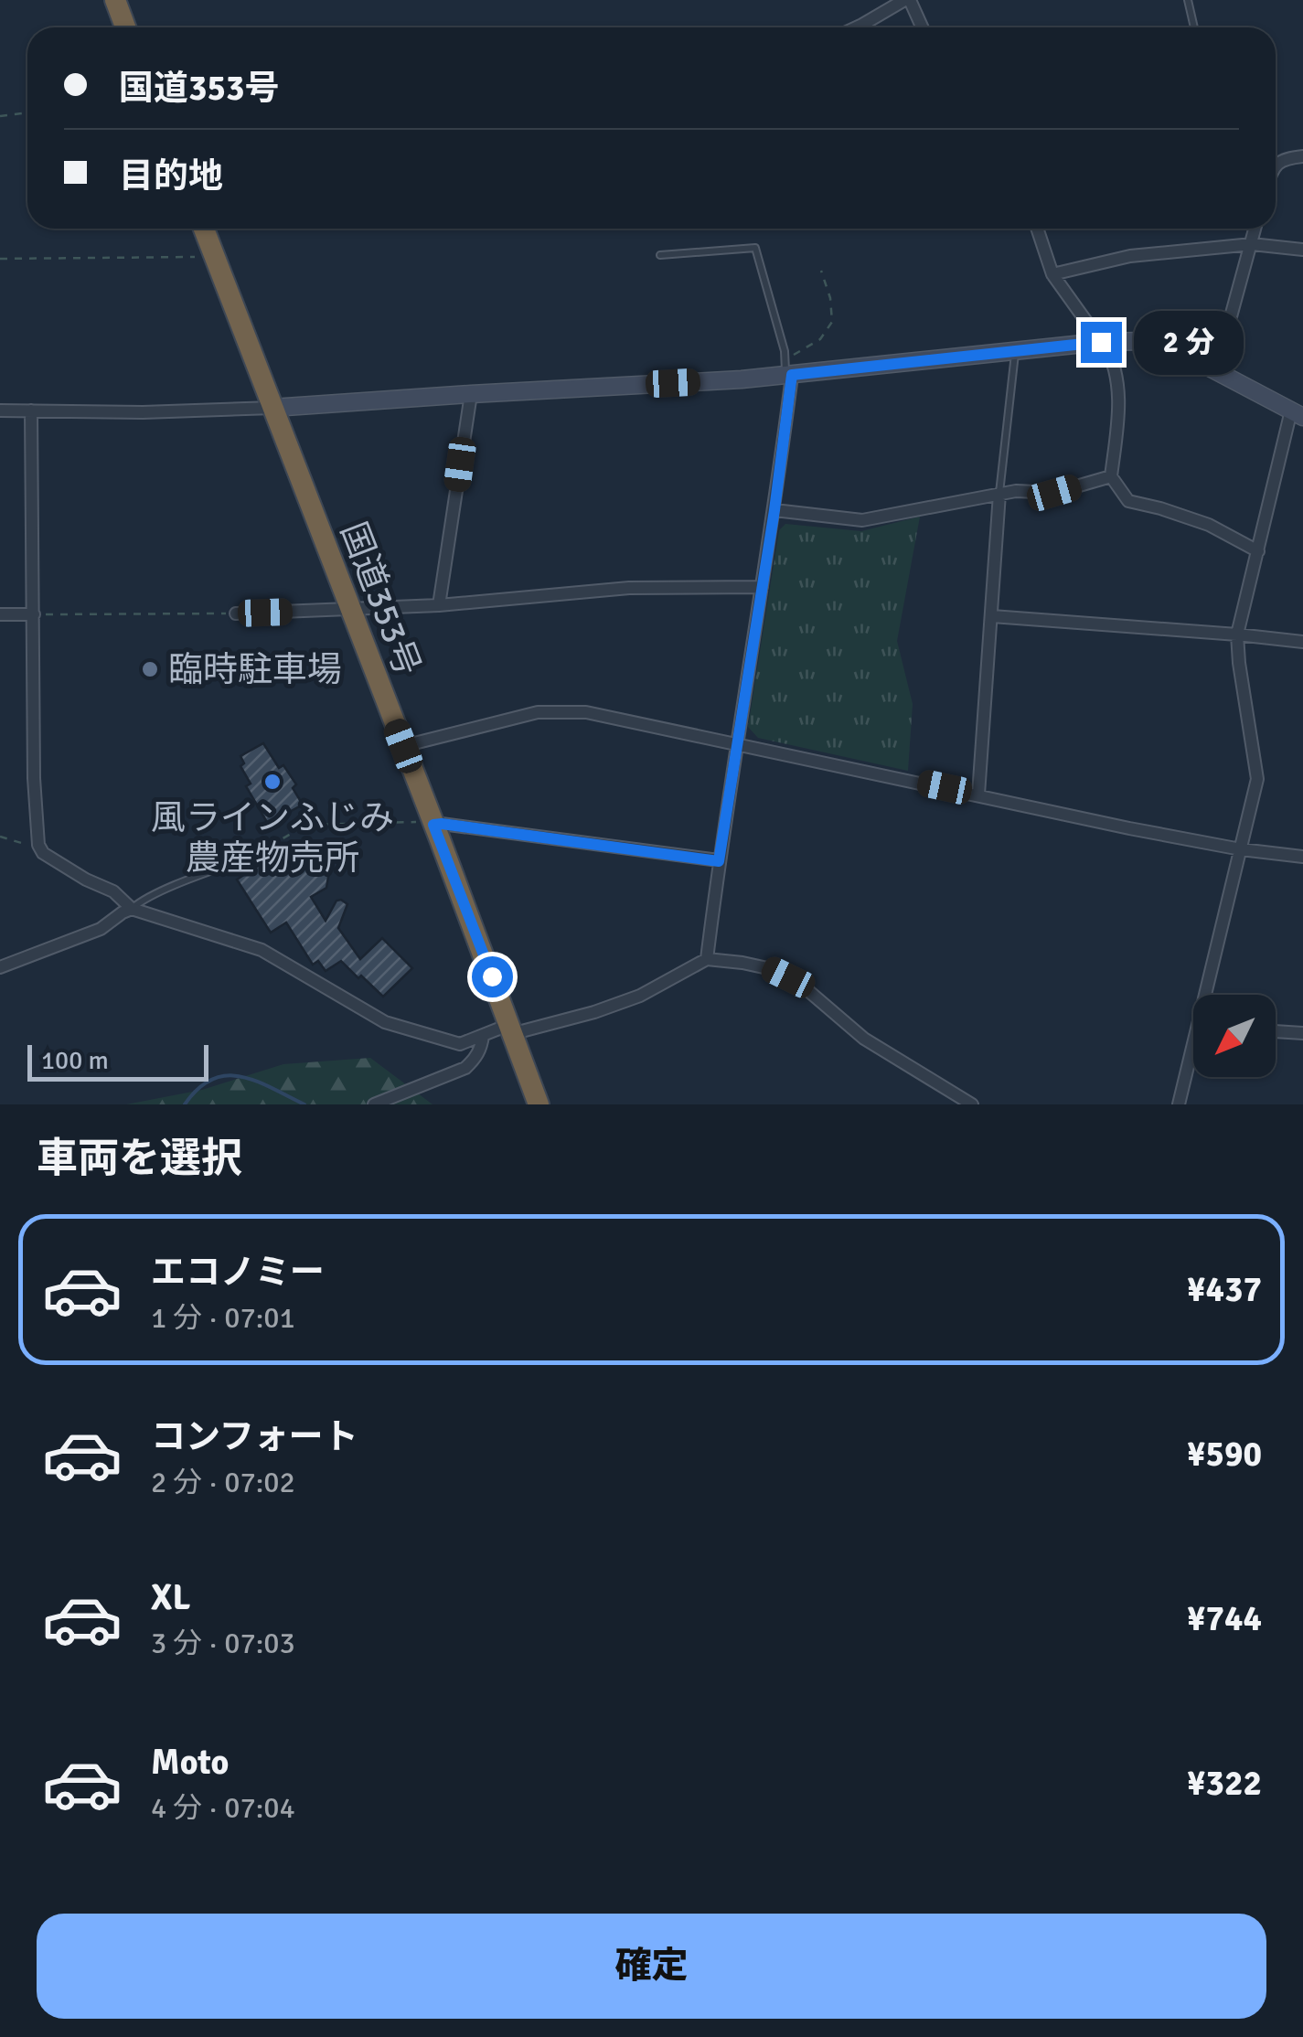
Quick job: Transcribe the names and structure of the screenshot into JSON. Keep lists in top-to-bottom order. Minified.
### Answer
{"streets":{"highway":["国道353号"]},"places":["臨時駐車場","風ラインふじみ 農産物売所"],"scale_bar":"100 m","north":"bottom left","page":{"banner":["国道353号","目的地"],"bubble":"2 分","scale":"100 m","heading":"車両を選択","list":[{"name":"エコノミー","note":"1 分 · 07:01","value":"¥437"},{"name":"コンフォート","note":"2 分 · 07:02","value":"¥590"},{"name":"XL","note":"3 分 · 07:03","value":"¥744"},{"name":"Moto","note":"4 分 · 07:04","value":"¥322"}],"buttons":"確定"}}
